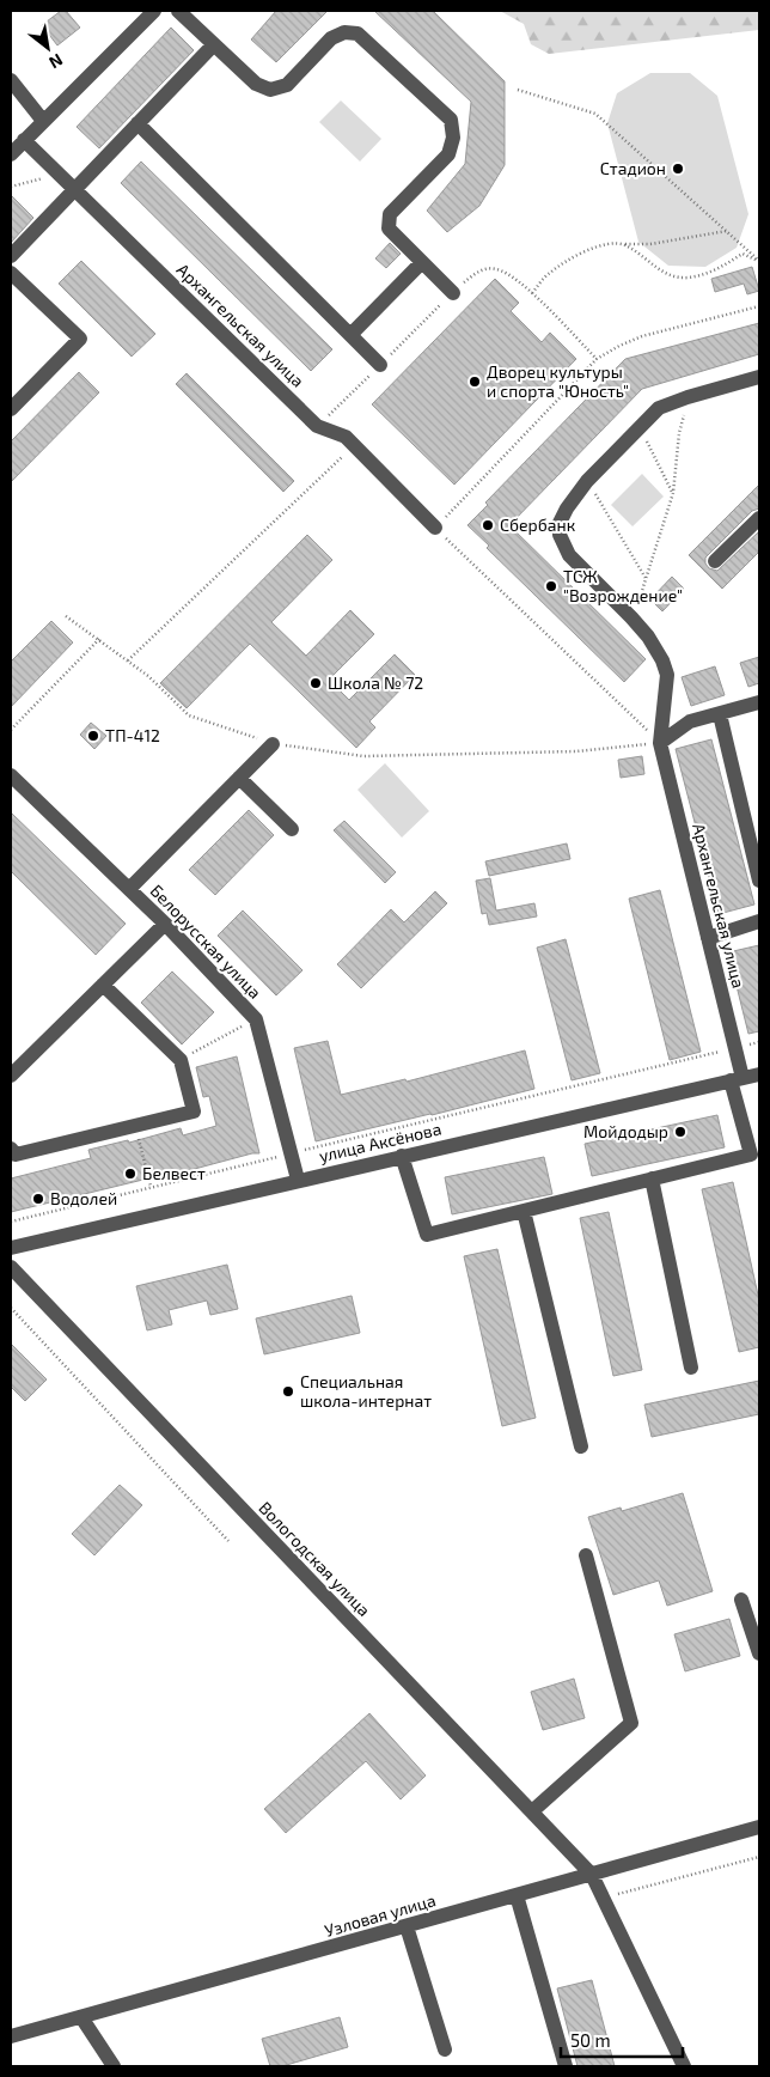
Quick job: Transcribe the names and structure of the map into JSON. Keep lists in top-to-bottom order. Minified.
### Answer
{"streets":{"street":["Архангельская улица","Белорусская улица","улица Аксёнова","Вологодская улица","Узловая улица"]},"crossings":[["Архангельская улица","улица Аксёнова"],["Белорусская улица","улица Аксёнова"],["Вологодская улица","Узловая улица"]],"places":["Стадион","Дворец культуры и спорта \"Юность\"","Сбербанк","ТСЖ \"Возрождение\"","Школа № 72","ТП-412","Мойдодыр","Белвест","Водолей","Специальная школа-интернат"],"scale_bar":"50 m","north":"bottom right"}
